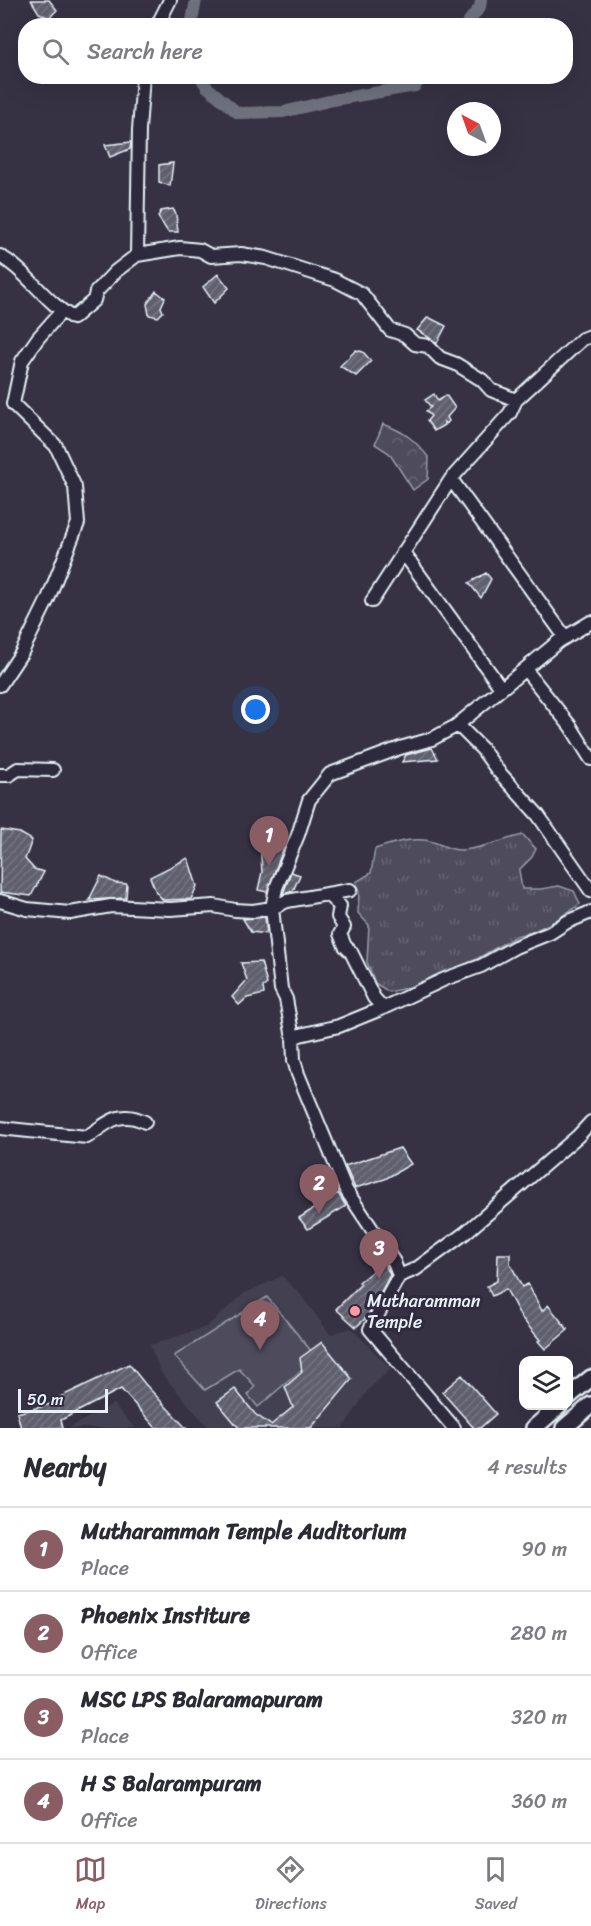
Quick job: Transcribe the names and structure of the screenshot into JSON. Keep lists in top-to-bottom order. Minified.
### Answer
{"places":["Mutharamman Temple"],"scale_bar":"50 m","north":"top left","page":{"search":"Search here","pins":["1","2","3","4"],"scale":"50 m","heading":["Nearby","4 results"],"list":[{"mark":"1","name":"Mutharamman Temple Auditorium","note":"Place","value":"90 m"},{"mark":"2","name":"Phoenix Institure","note":"Office","value":"280 m"},{"mark":"3","name":"MSC LPS Balaramapuram","note":"Place","value":"320 m"},{"mark":"4","name":"H S Balarampuram","note":"Office","value":"360 m"}],"nav":["Map","Directions","Saved"]}}
